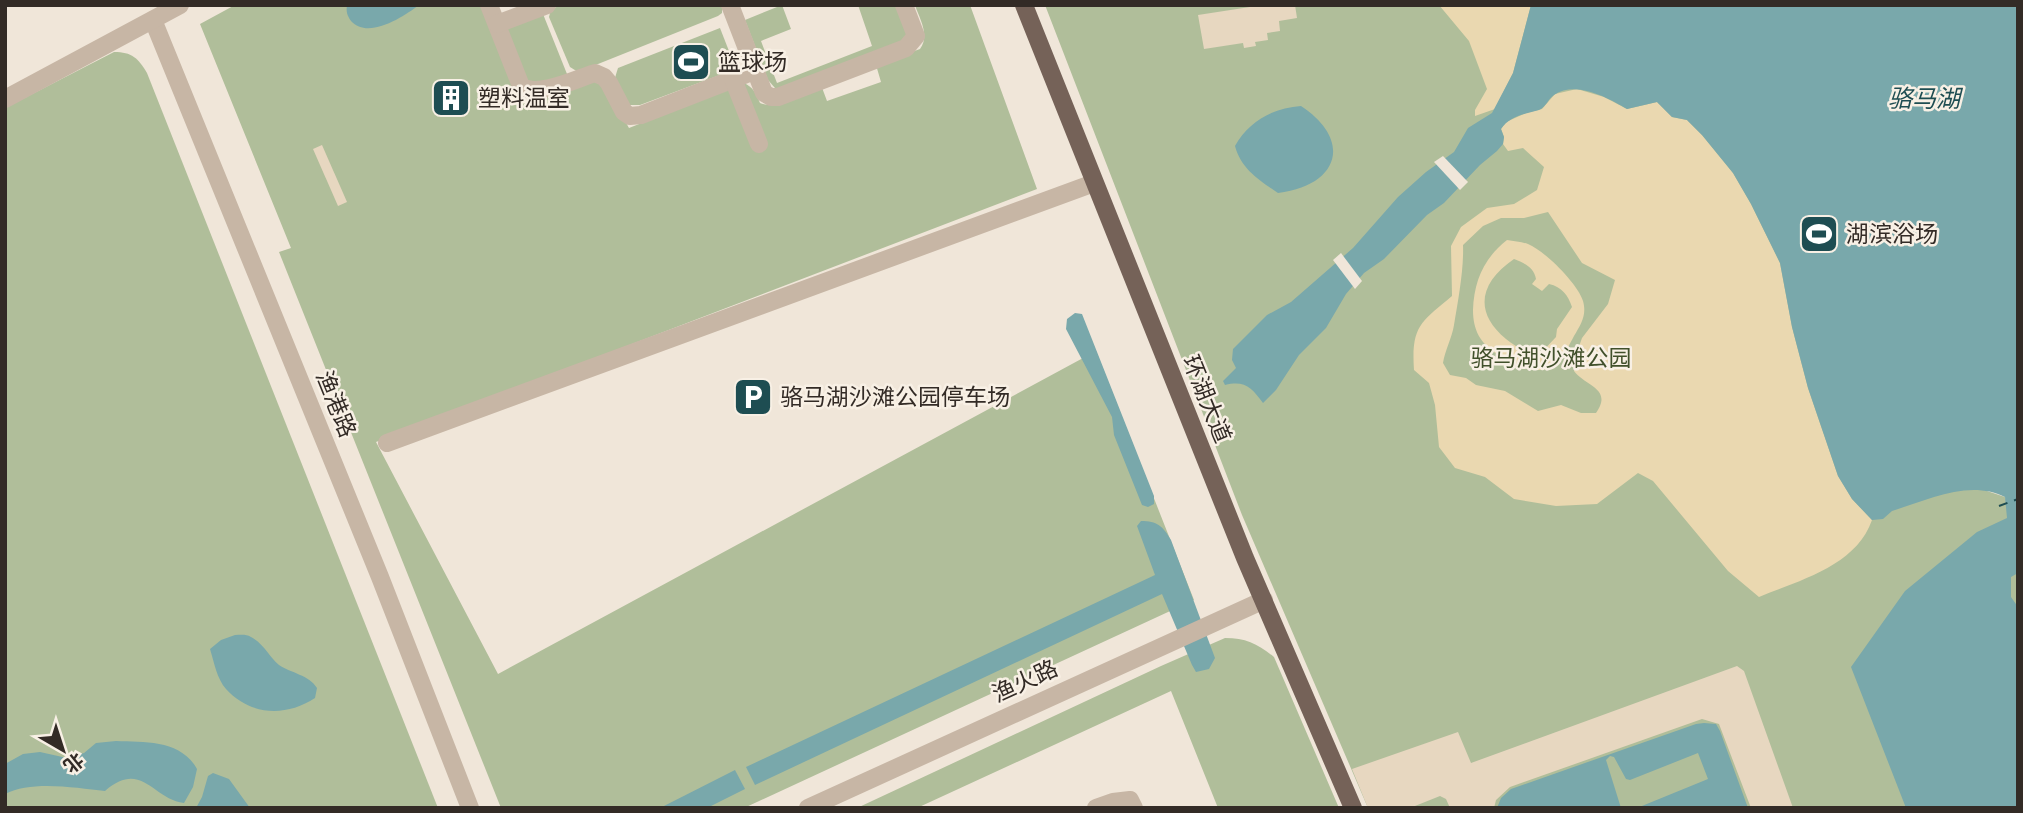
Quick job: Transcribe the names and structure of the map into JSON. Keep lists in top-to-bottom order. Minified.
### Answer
{"streets":{"main road":["环湖大道"],"street":["渔港路","渔火路"]},"crossings":[["环湖大道","渔火路"]],"water":["骆马湖"],"parks":["骆马湖沙滩公园"],"places":{"sports":["篮球场","湖滨浴场"],"building":["塑料温室"],"parking":["骆马湖沙滩公园停车场"]},"north":"bottom right"}
